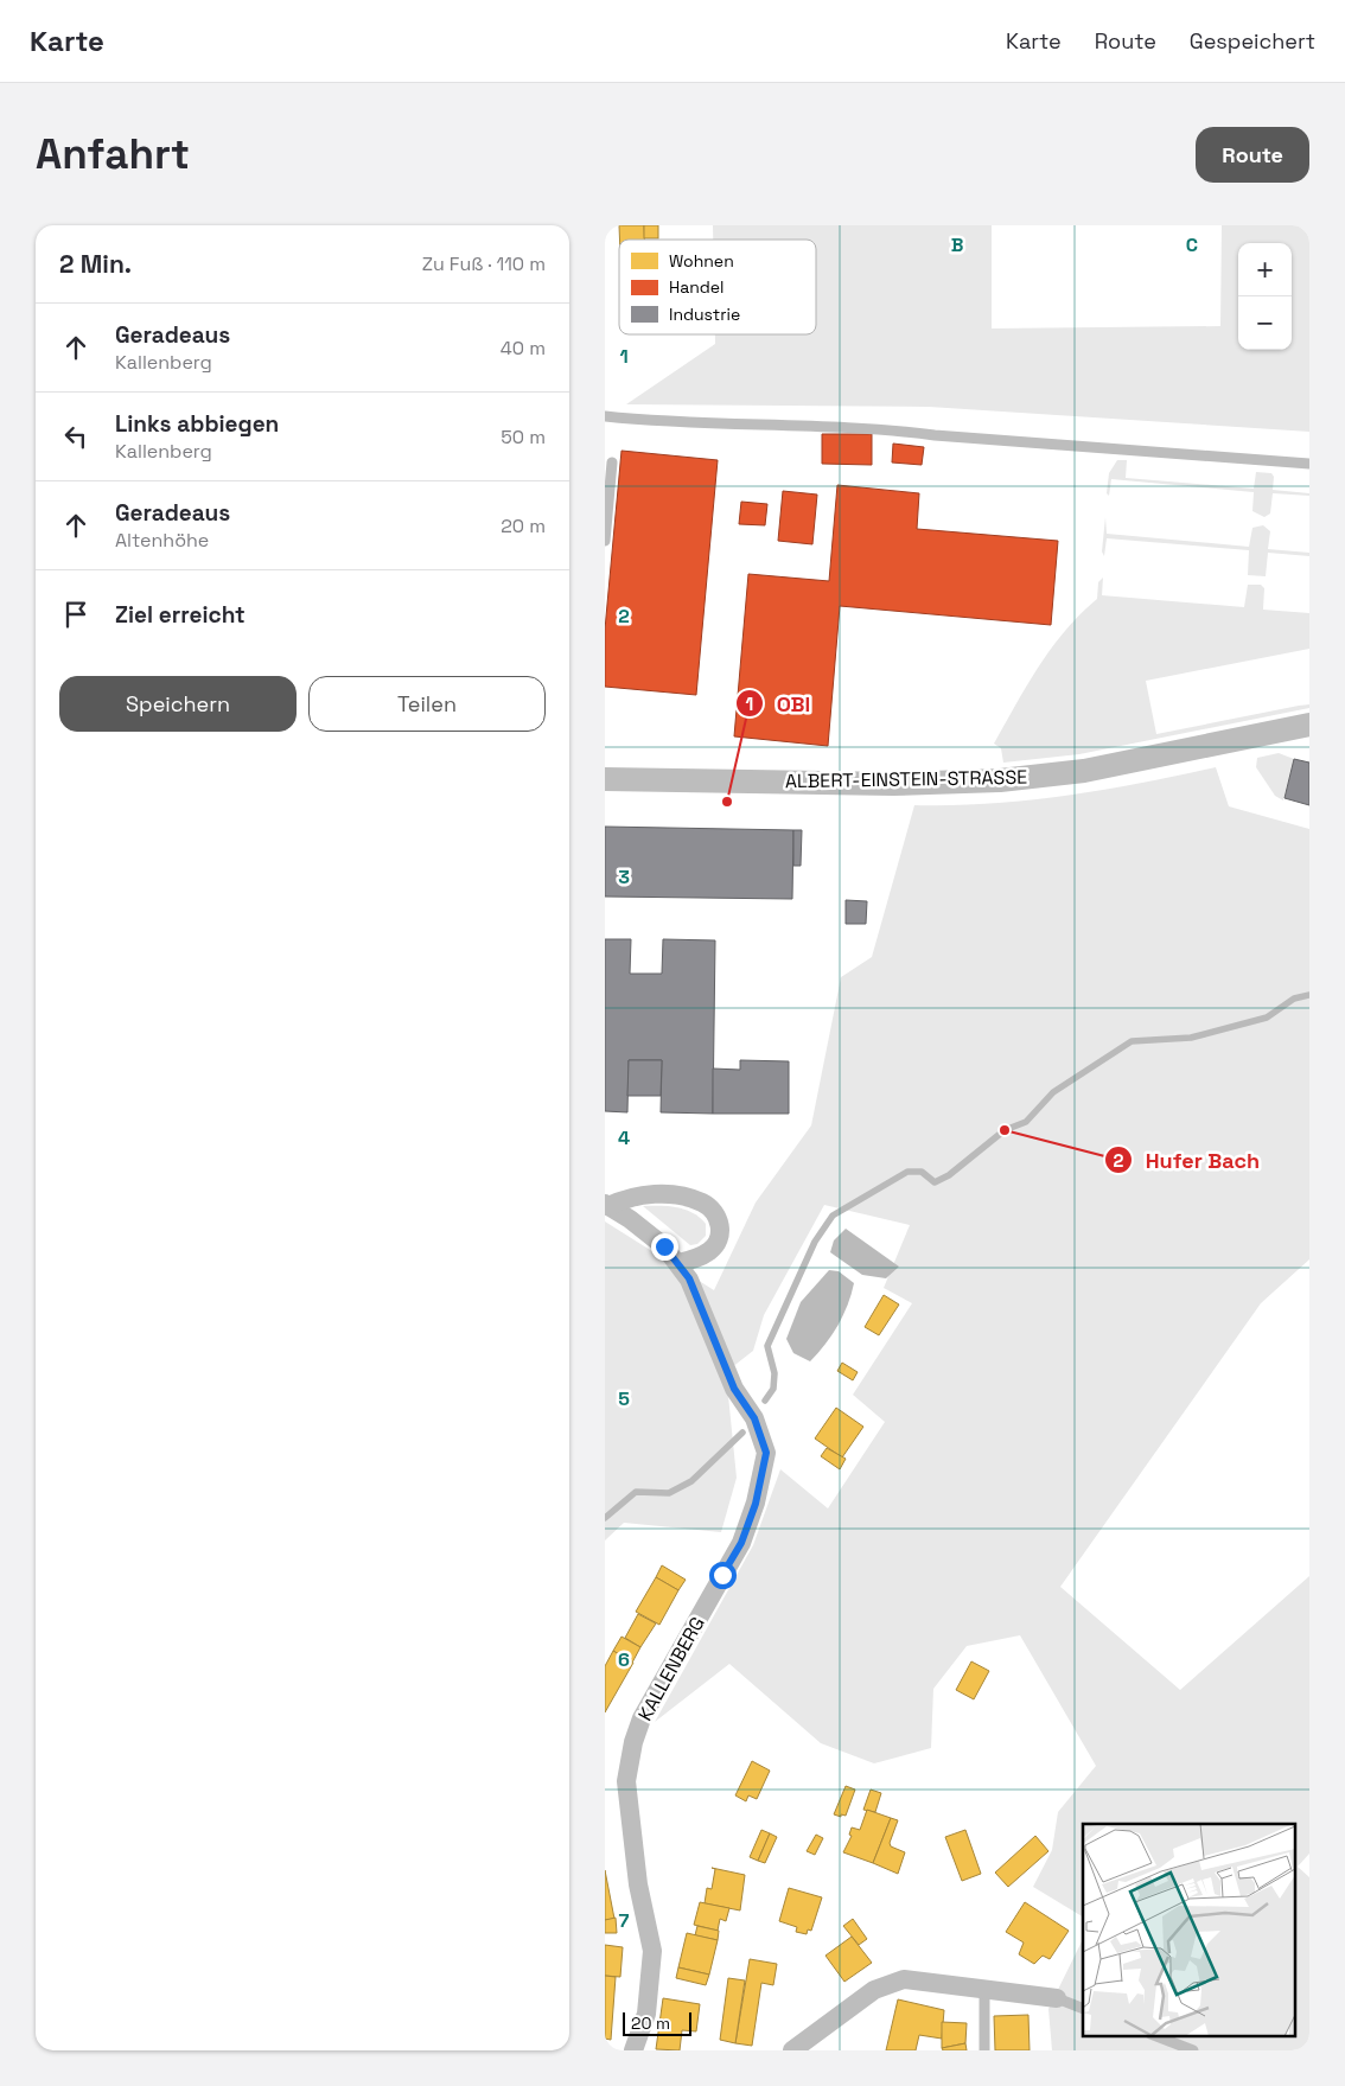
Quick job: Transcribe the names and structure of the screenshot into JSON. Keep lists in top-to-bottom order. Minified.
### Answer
{"streets":{"street":["ALBERT-EINSTEIN-STRASSE","KALLENBERG"]},"places":["OBI","Hufer Bach"],"legend":["Wohnen","Handel","Industrie"],"scale_bar":"20 m","page":{"header":"Karte","nav":["Karte","Route","Gespeichert"],"buttons":["Route",["Speichern","Teilen"]],"title":"Anfahrt","heading":["2 Min.","Zu Fuß · 110 m"],"map_buttons":["+","−"],"list":[["Geradeaus","Kallenberg","40 m"],["Links abbiegen","Kallenberg","50 m"],["Geradeaus","Altenhöhe","20 m"],"Ziel erreicht"],"scale":"20 m"},"grid":{"columns":["B","C"],"rows":["1","2","3","4","5","6","7"]}}
